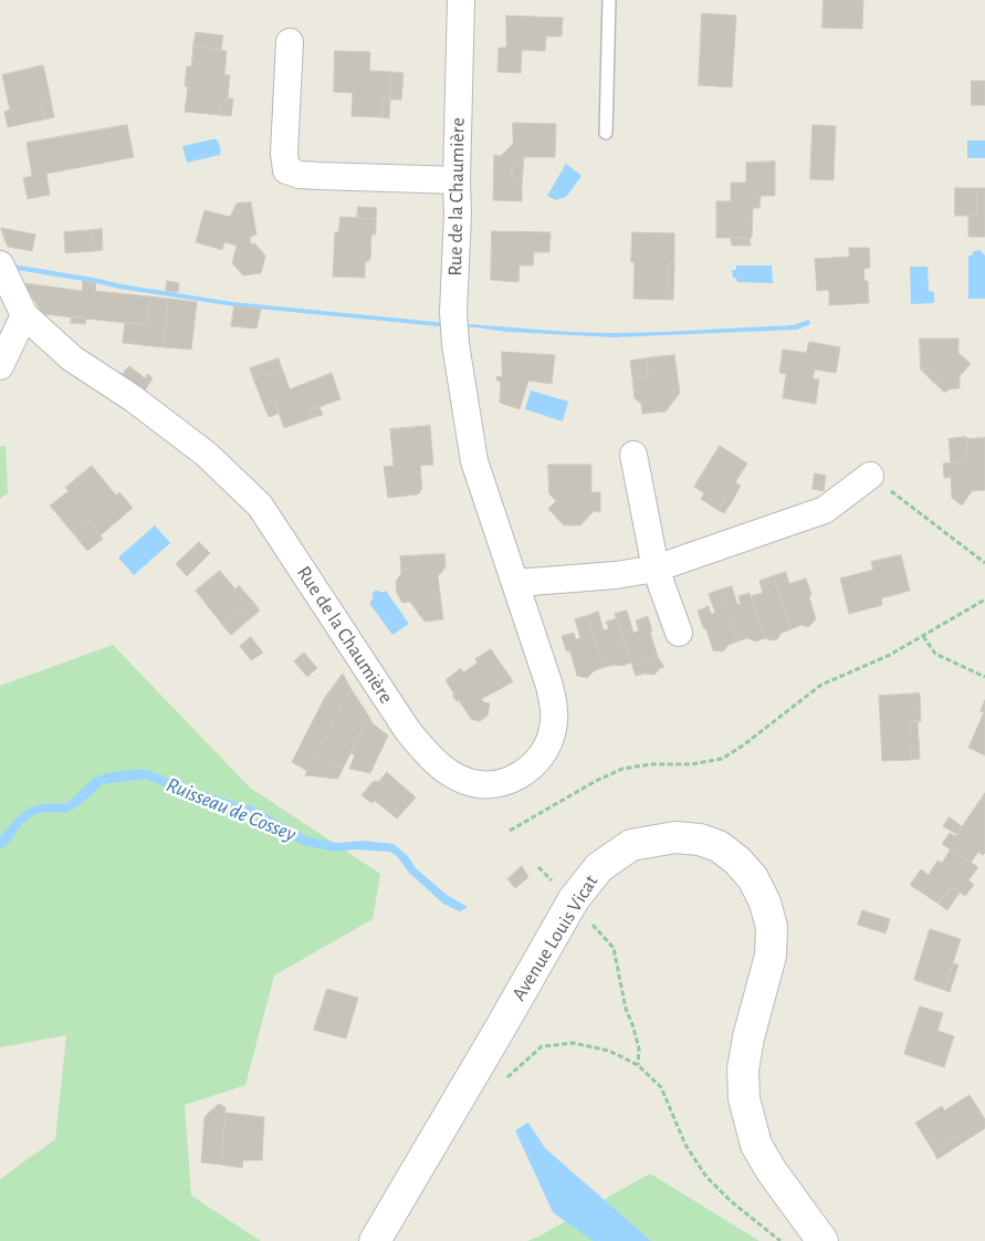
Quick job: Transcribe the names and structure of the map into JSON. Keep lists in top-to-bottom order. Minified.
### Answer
{"streets":{"main road":["Avenue Louis Vicat"],"street":["Rue de la Chaumière"]},"water":["Ruisseau de Cossey"]}
